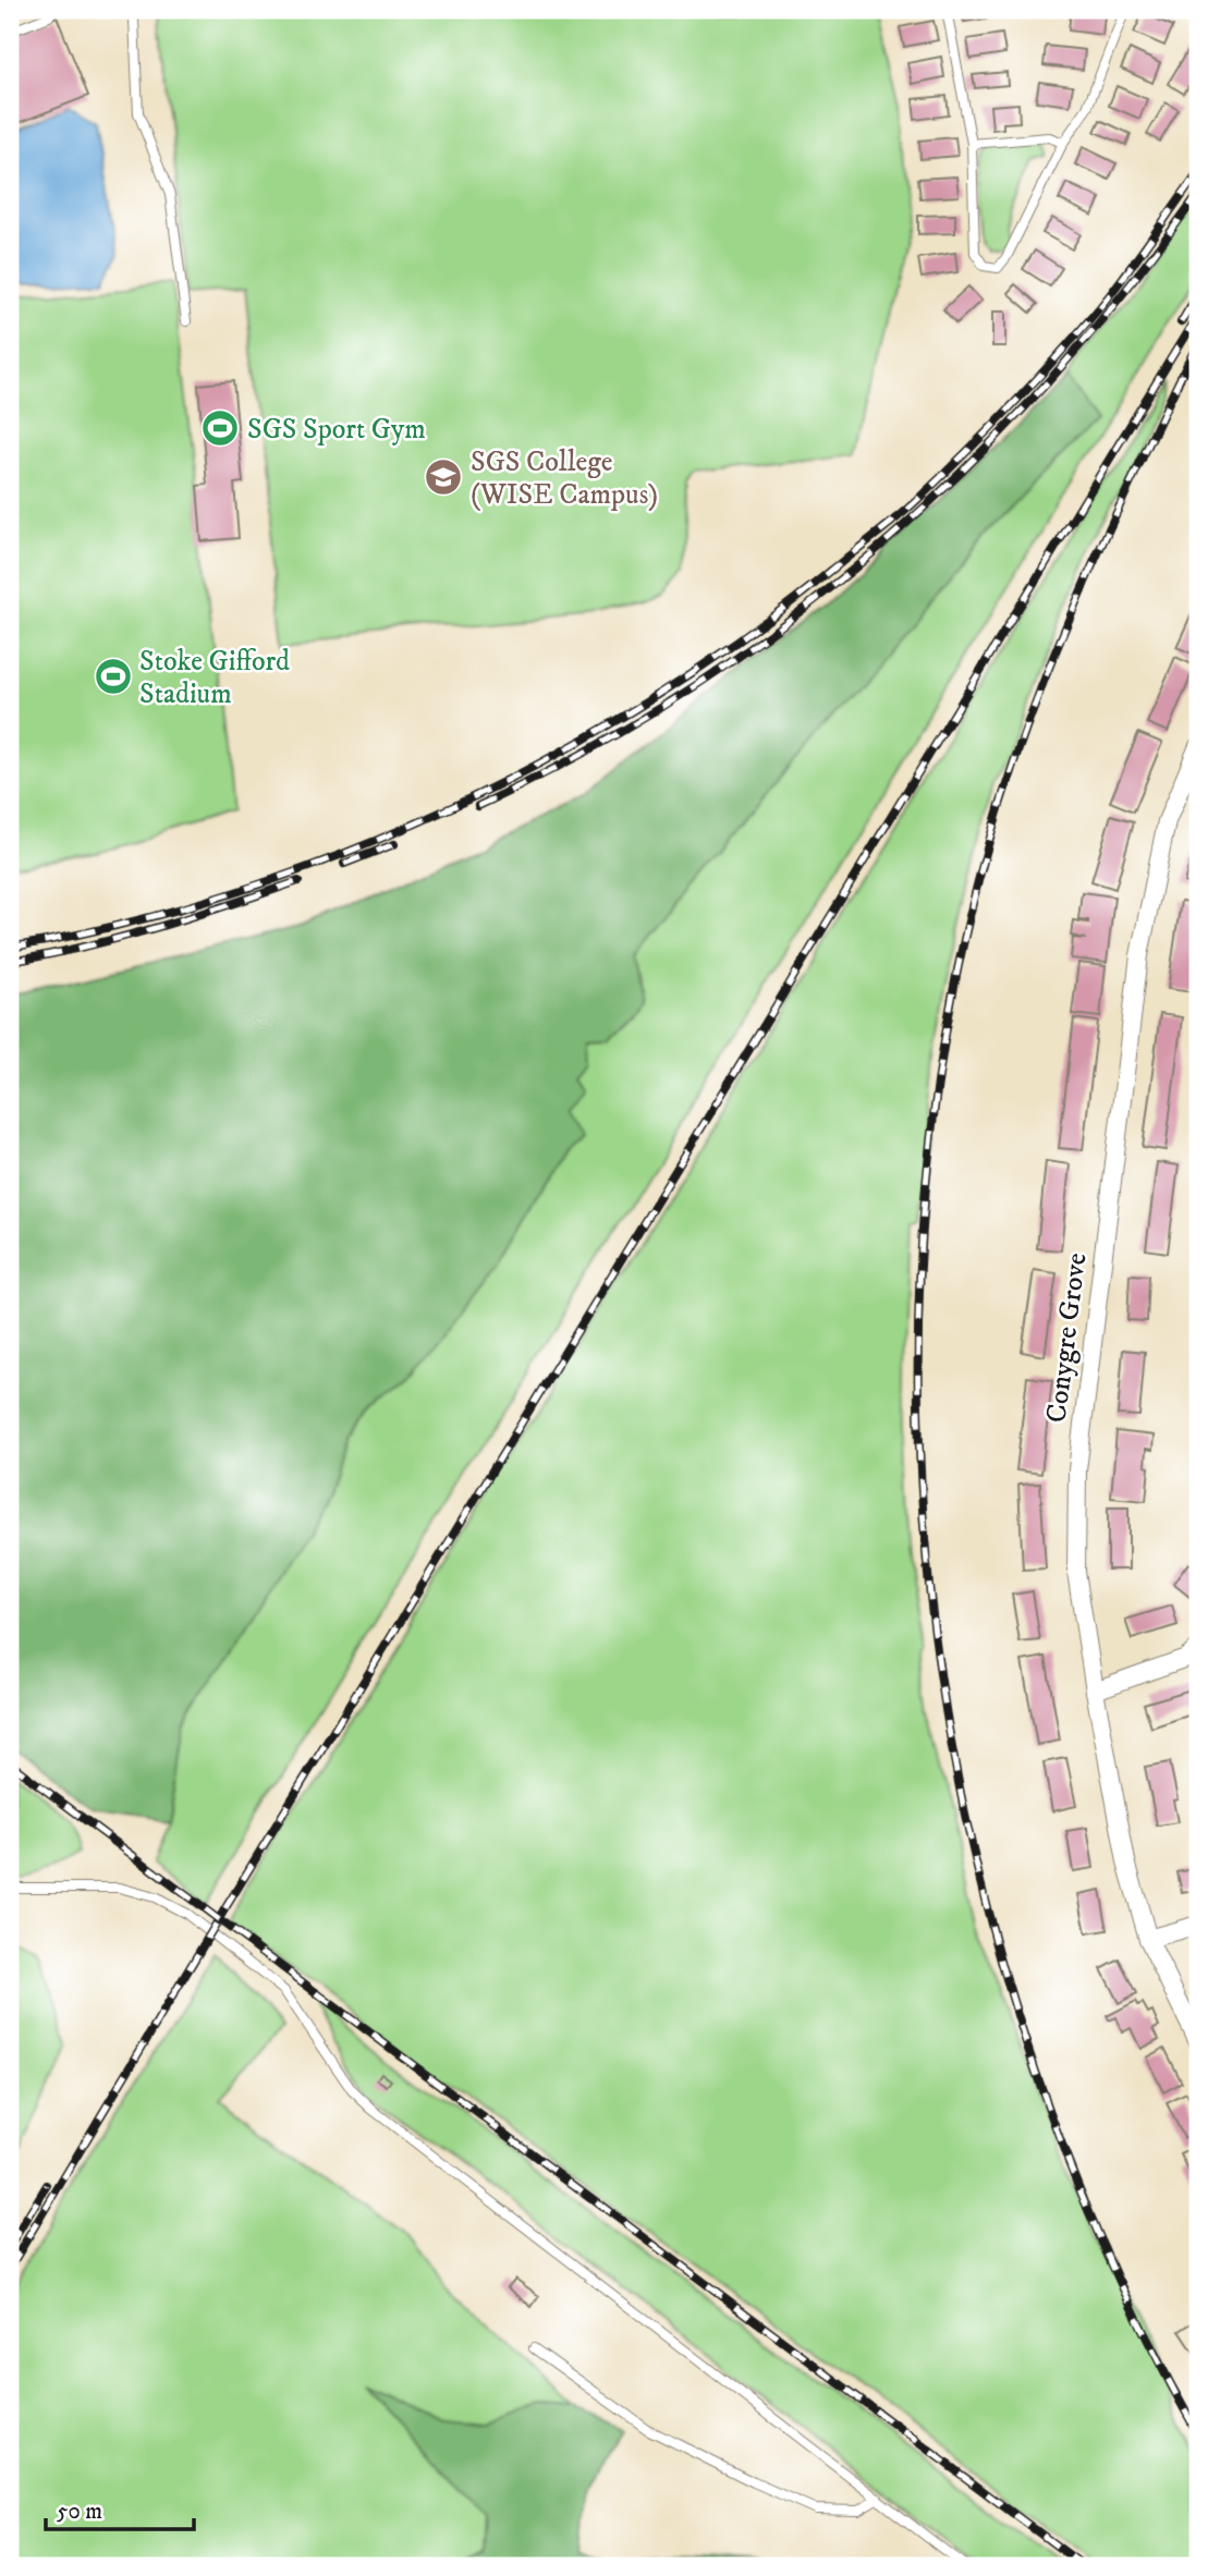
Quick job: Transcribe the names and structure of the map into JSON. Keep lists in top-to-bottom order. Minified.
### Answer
{"streets":{"street":["Conygre Grove"]},"places":{"sports":["SGS Sport Gym","Stoke Gifford Stadium"],"school or university":["SGS College (WISE Campus)"]},"scale_bar":"50 m"}
